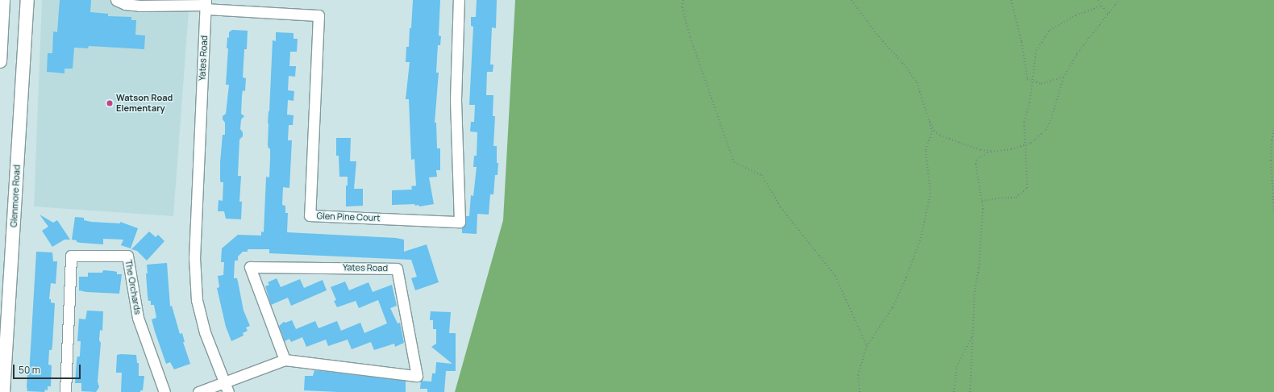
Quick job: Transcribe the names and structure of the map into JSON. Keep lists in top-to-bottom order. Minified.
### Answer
{"streets":{"main road":["Glenmore Road"],"street":["Yates Road","Glen Pine Court","The Orchards"]},"crossings":[["Yates Road","Glen Pine Court"]],"places":["Watson Road Elementary"],"scale_bar":"50 m"}
